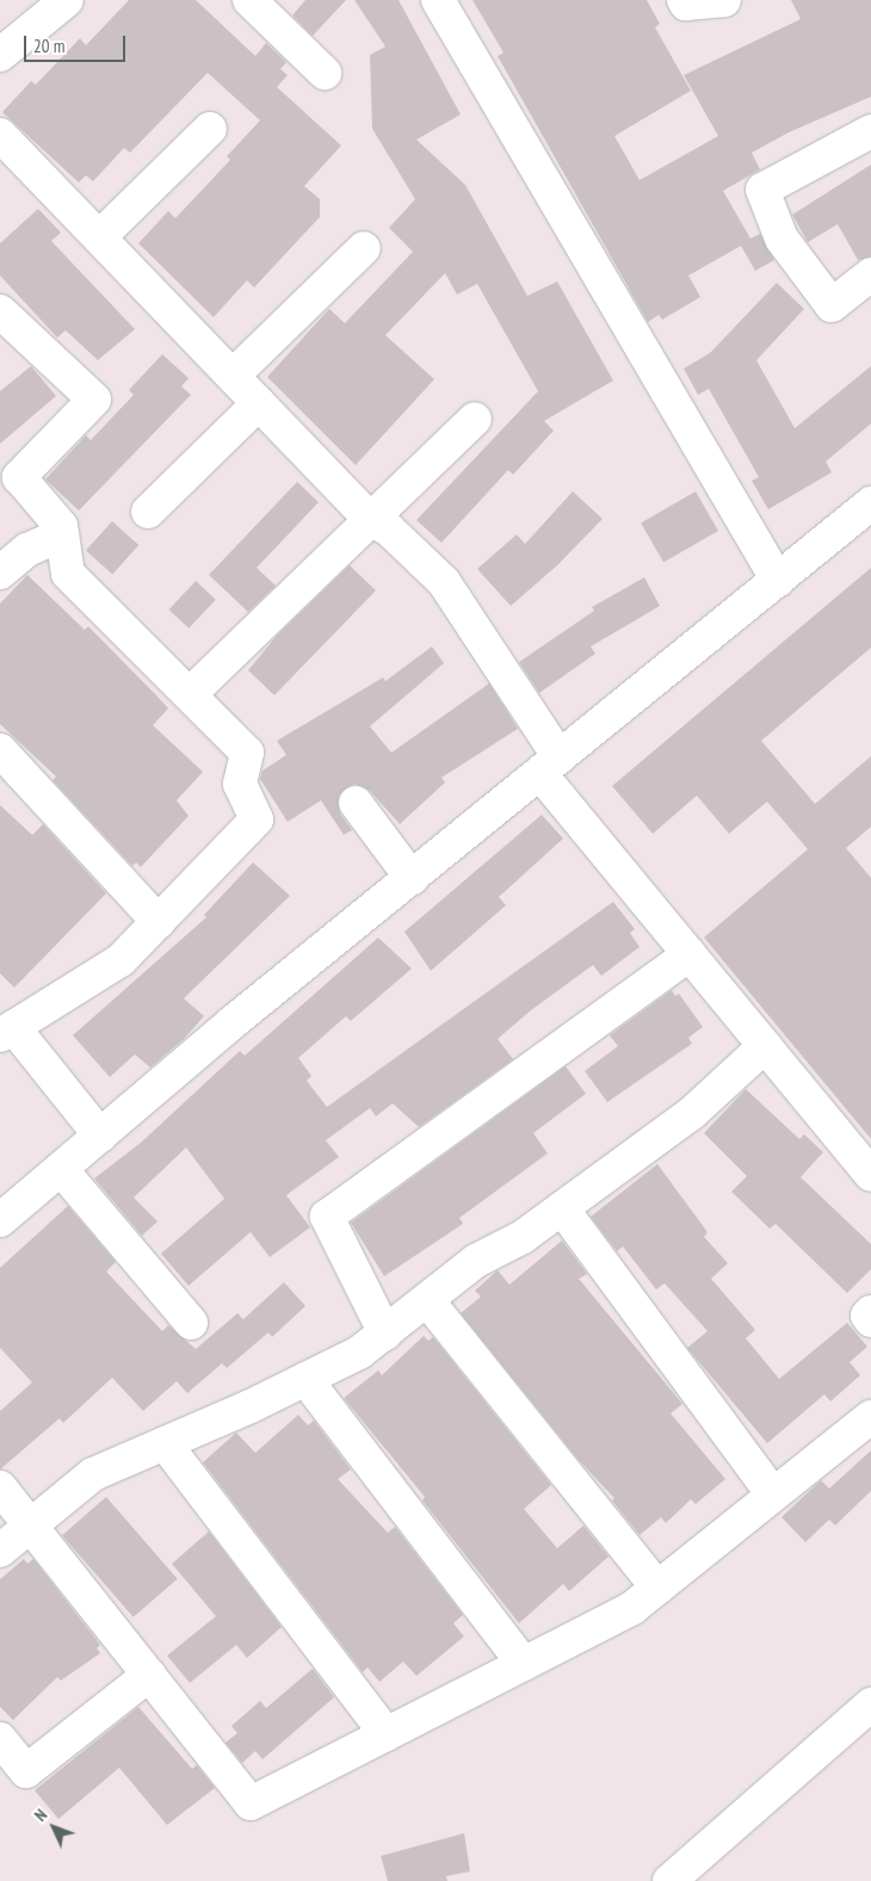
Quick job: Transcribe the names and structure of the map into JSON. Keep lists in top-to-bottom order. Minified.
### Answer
{"scale_bar":"20 m","north":"top left"}
